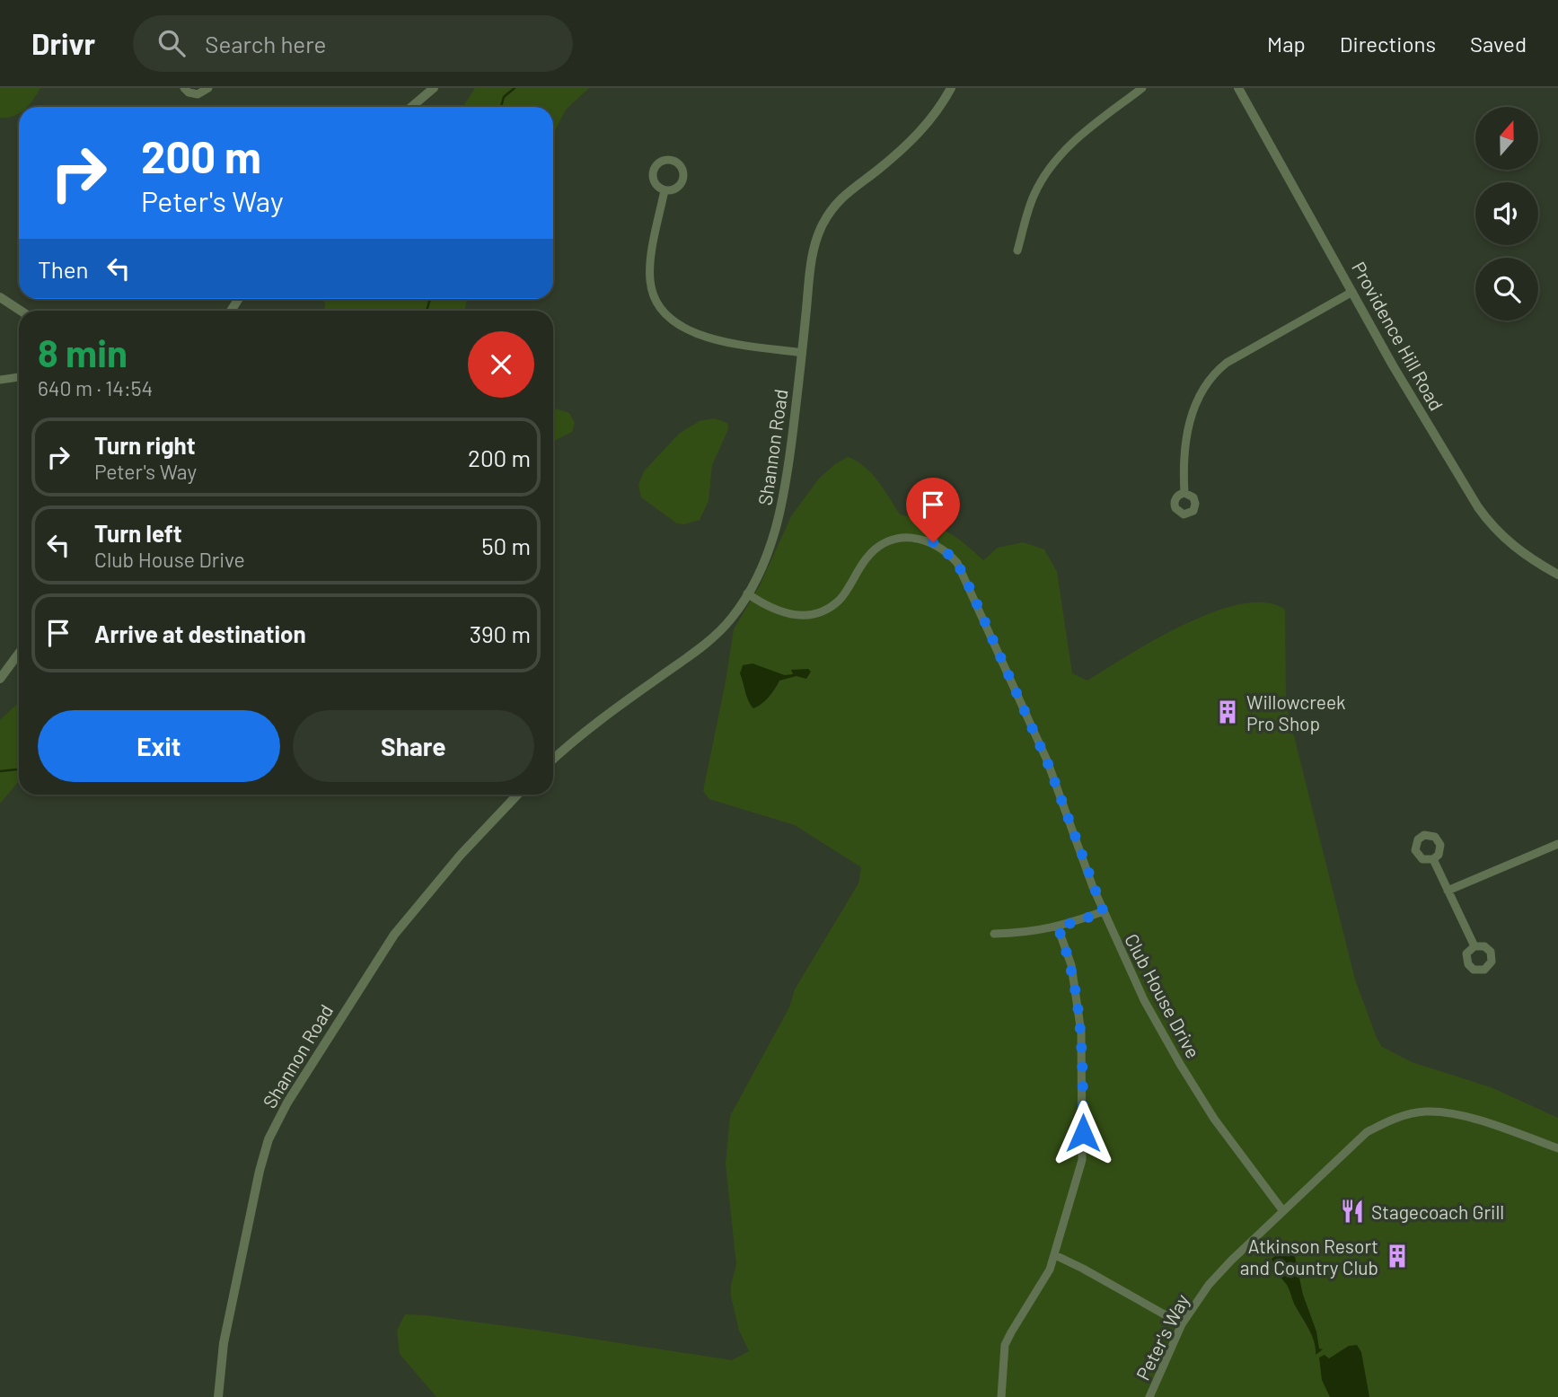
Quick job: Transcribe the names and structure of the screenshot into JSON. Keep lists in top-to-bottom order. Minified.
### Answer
{"streets":{"street":["Providence Hill Road","Shannon Road","Club House Drive","Peter's Way"]},"crossings":[["Shannon Road","Club House Drive"],["Club House Drive","Peter's Way"]],"places":{"building":["Willowcreek Pro Shop","Atkinson Resort and Country Club"],"restaurant":["Stagecoach Grill"]},"north":"top","page":{"header":"Drivr","search":"Search here","nav":["Map","Directions","Saved"],"turn":["200 m","Peter's Way"],"then":"Then","heading":["8 min","640 m · 14:54"],"list":[{"name":"Turn right","note":"Peter's Way","value":"200 m"},{"name":"Turn left","note":"Club House Drive","value":"50 m"},{"name":"Arrive at destination","value":"390 m"}],"buttons":["Exit","Share"]}}
